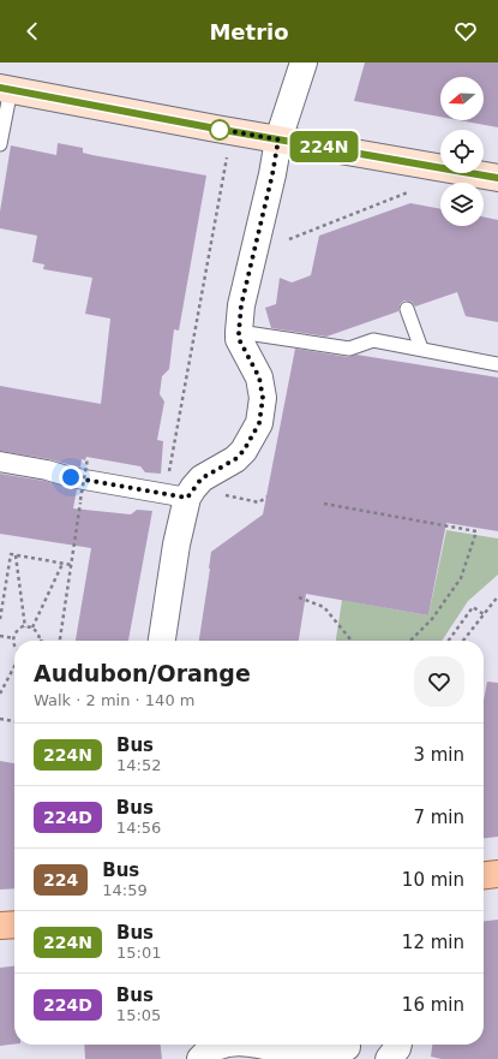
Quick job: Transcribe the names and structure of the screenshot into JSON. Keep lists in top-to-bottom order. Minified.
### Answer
{"lines":["bus line 224N"],"north":"left","page":{"header":"Metrio","on_map":"224N","heading":["Audubon/Orange","Walk · 2 min · 140 m"],"list":[{"mark":"224N","name":"Bus","note":"14:52","value":"3 min"},{"mark":"224D","name":"Bus","note":"14:56","value":"7 min"},{"mark":"224","name":"Bus","note":"14:59","value":"10 min"},{"mark":"224N","name":"Bus","note":"15:01","value":"12 min"},{"mark":"224D","name":"Bus","note":"15:05","value":"16 min"}]}}
